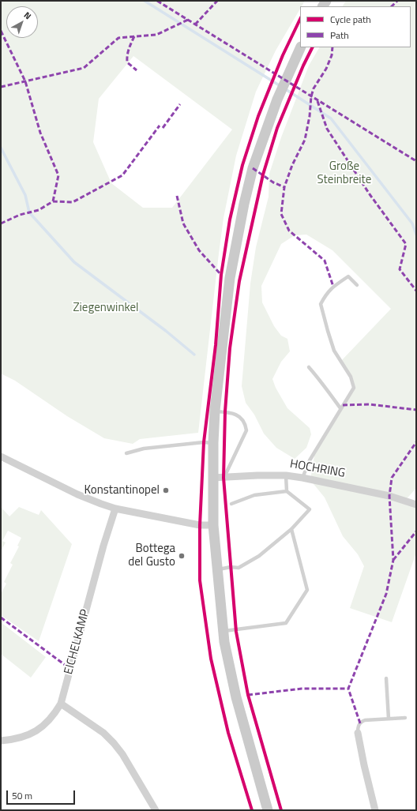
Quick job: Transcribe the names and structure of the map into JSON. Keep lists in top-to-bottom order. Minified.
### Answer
{"streets":{"street":["HOCHRING","EICHELKAMP"]},"parks":["Große Steinbreite","Ziegenwinkel"],"places":["Konstantinopel","Bottega del Gusto"],"legend":["Cycle path","Path"],"scale_bar":"50 m","north":"top right"}
